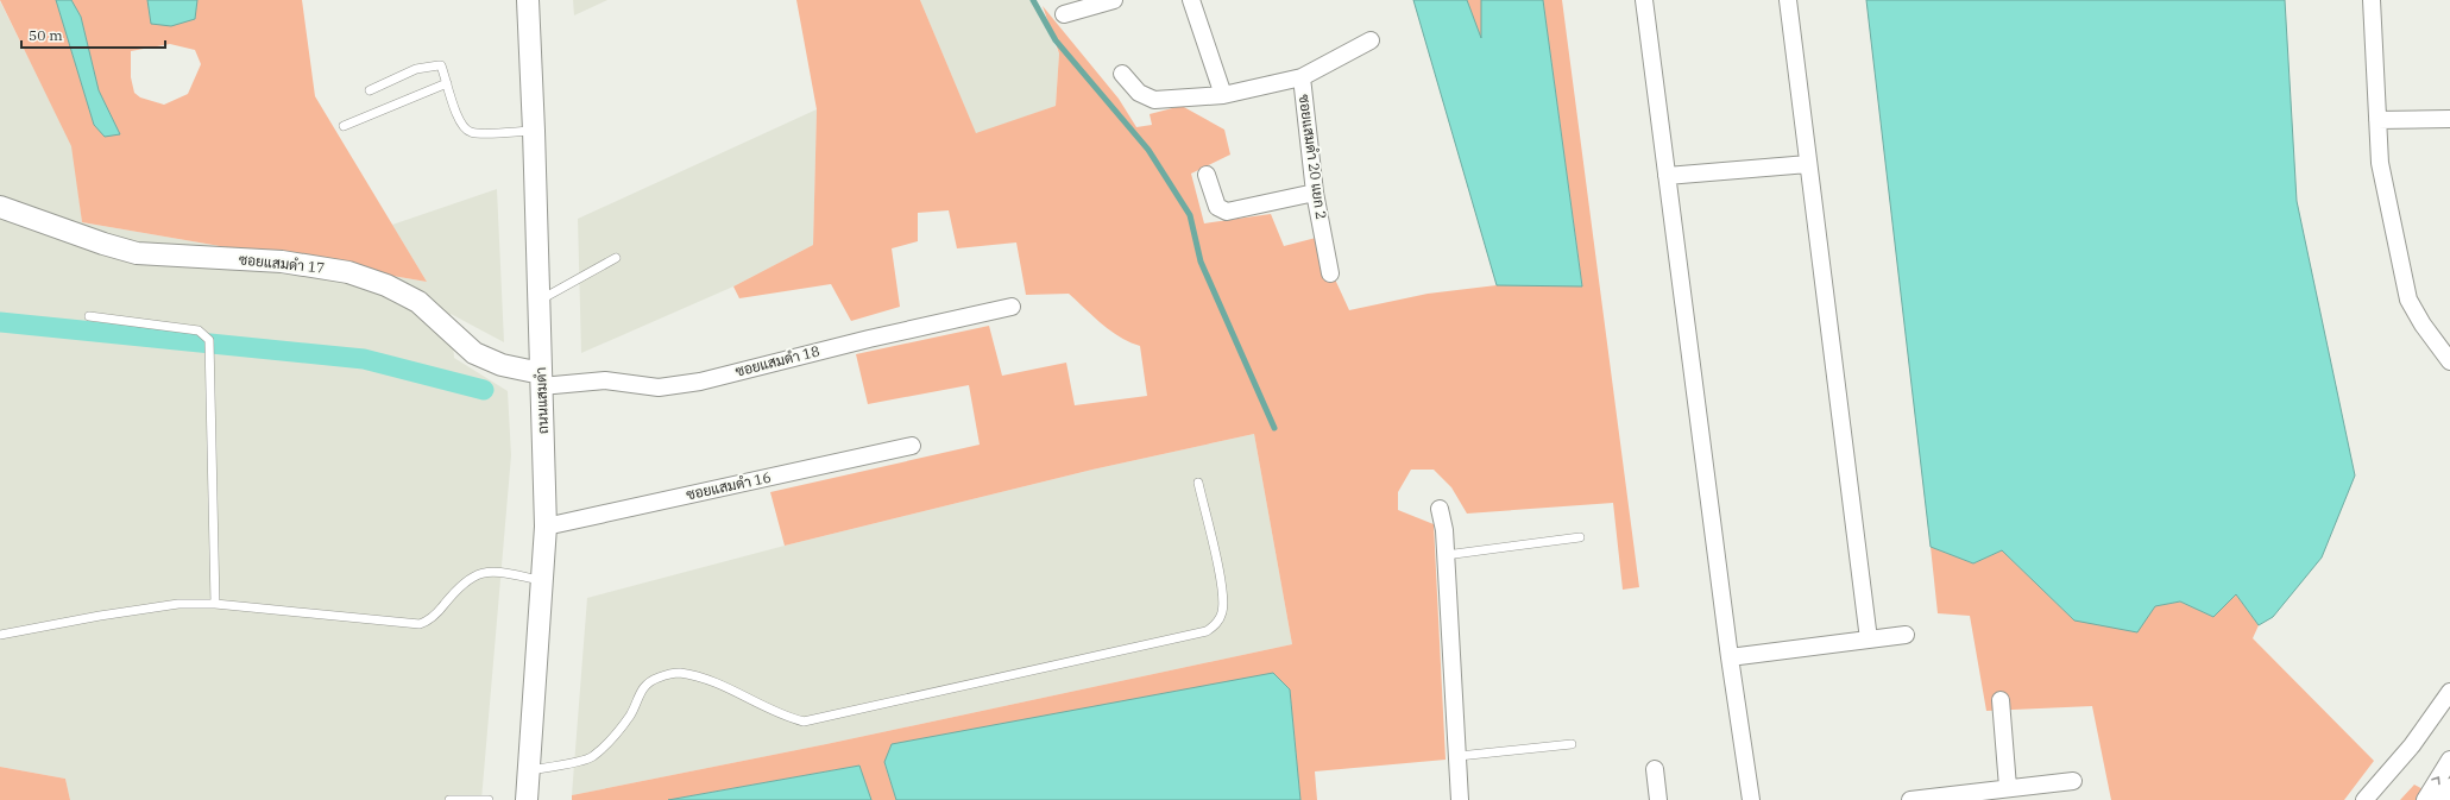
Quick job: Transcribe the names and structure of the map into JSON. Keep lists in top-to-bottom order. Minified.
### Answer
{"streets":{"street":["ซอยแสมดำ 20 แยก 2","ซอยแสมดำ 17","ซอยแสมดำ 18","ถนนแสมดำ","ซอยแสมดำ 16"]},"crossings":[["ซอยแสมดำ 17","ซอยแสมดำ 18"],["ซอยแสมดำ 17","ถนนแสมดำ"],["ซอยแสมดำ 18","ถนนแสมดำ"],["ถนนแสมดำ","ซอยแสมดำ 16"]],"scale_bar":"50 m"}
